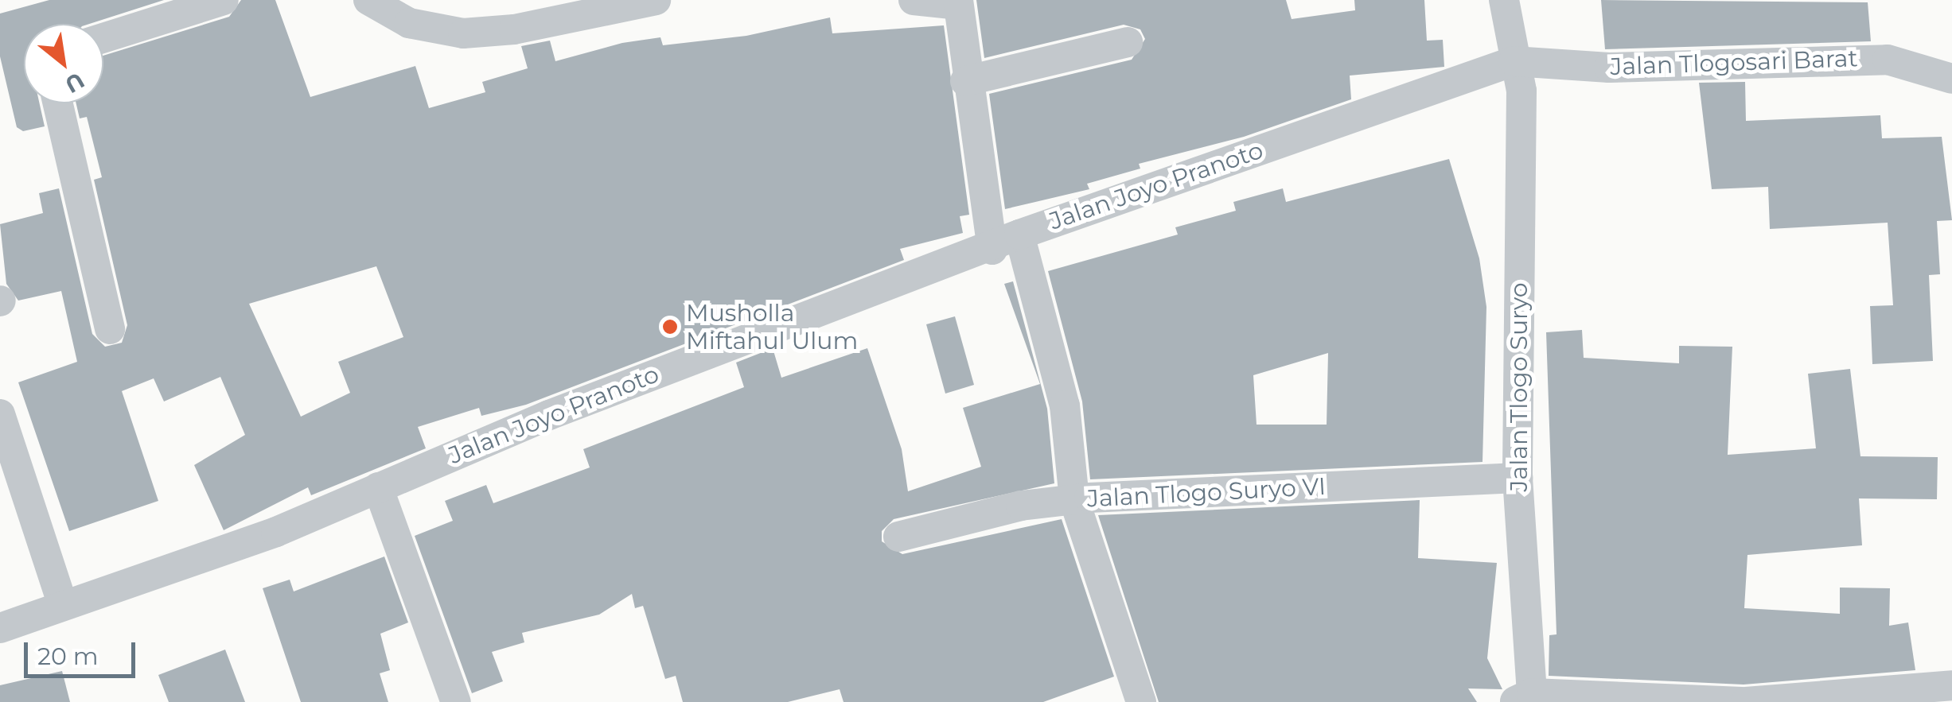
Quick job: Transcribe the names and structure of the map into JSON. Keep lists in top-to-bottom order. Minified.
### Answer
{"streets":{"street":["Jalan Tlogosari Barat","Jalan Joyo Pranoto","Jalan Tlogo Suryo","Jalan Tlogo Suryo VI"]},"crossings":[["Jalan Tlogosari Barat","Jalan Joyo Pranoto"],["Jalan Tlogosari Barat","Jalan Tlogo Suryo"],["Jalan Joyo Pranoto","Jalan Tlogo Suryo"],["Jalan Tlogo Suryo","Jalan Tlogo Suryo VI"]],"places":["Musholla Miftahul Ulum"],"scale_bar":"20 m","north":"bottom right"}
